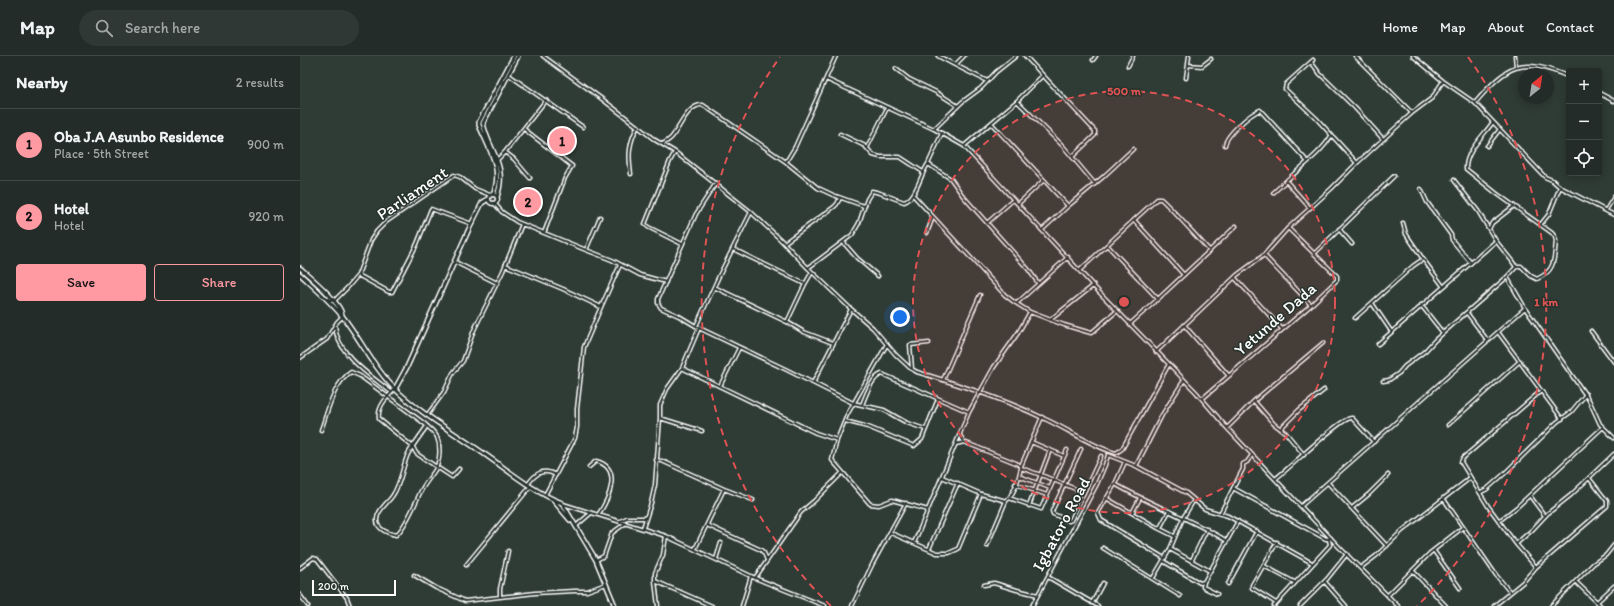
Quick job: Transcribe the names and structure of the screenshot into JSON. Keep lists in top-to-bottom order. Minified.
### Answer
{"streets":{"street":["Parliament","Yetunde Dada","Igbatoro Road"]},"scale_bar":"200 m","north":"top right","page":{"header":"Map","search":"Search here","nav":["Home","Map","About","Contact"],"heading":["Nearby","2 results"],"map_buttons":["+","−"],"list":[{"mark":"1","name":"Oba J.A Asunbo Residence","note":"Place · 5th Street","value":"900 m"},{"mark":"2","name":"Hotel","note":"Hotel","value":"920 m"}],"pins":["1","2"],"buttons":["Save","Share"],"scale":"200 m"},"rings":["500 m","1 km"]}
